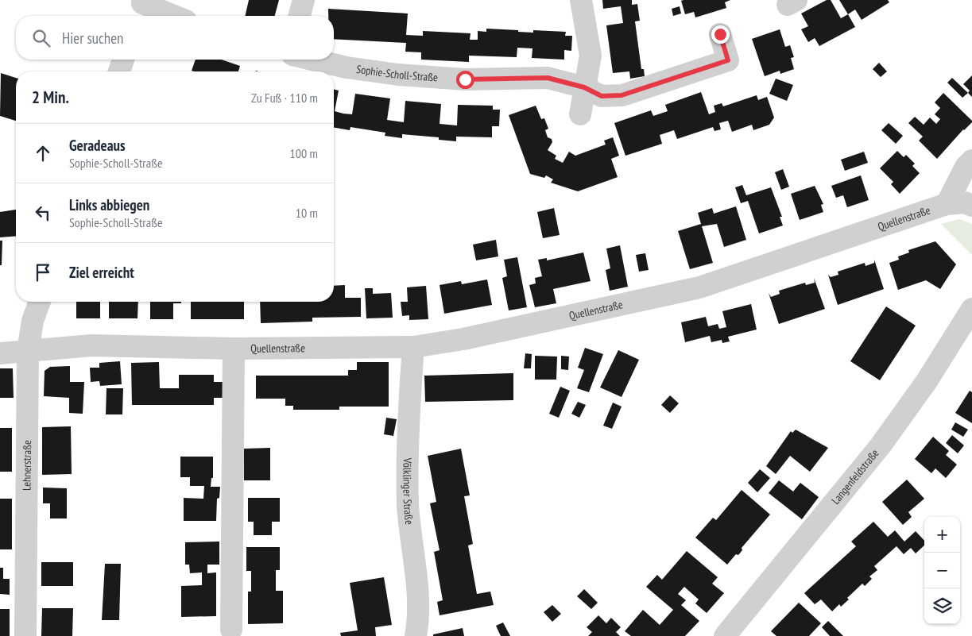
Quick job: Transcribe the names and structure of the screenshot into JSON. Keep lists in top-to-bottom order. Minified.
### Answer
{"streets":{"street":["Sophie-Scholl-Straße","Quellenstraße","Lehnerstraße","Langenfeldstraße","Völklinger Straße"]},"crossings":[["Quellenstraße","Lehnerstraße"],["Quellenstraße","Völklinger Straße"]],"page":{"search":"Hier suchen","heading":["2 Min.","Zu Fuß · 110 m"],"list":[["Geradeaus","Sophie-Scholl-Straße","100 m"],["Links abbiegen","Sophie-Scholl-Straße","10 m"],"Ziel erreicht"],"map_buttons":["+","−"]}}
